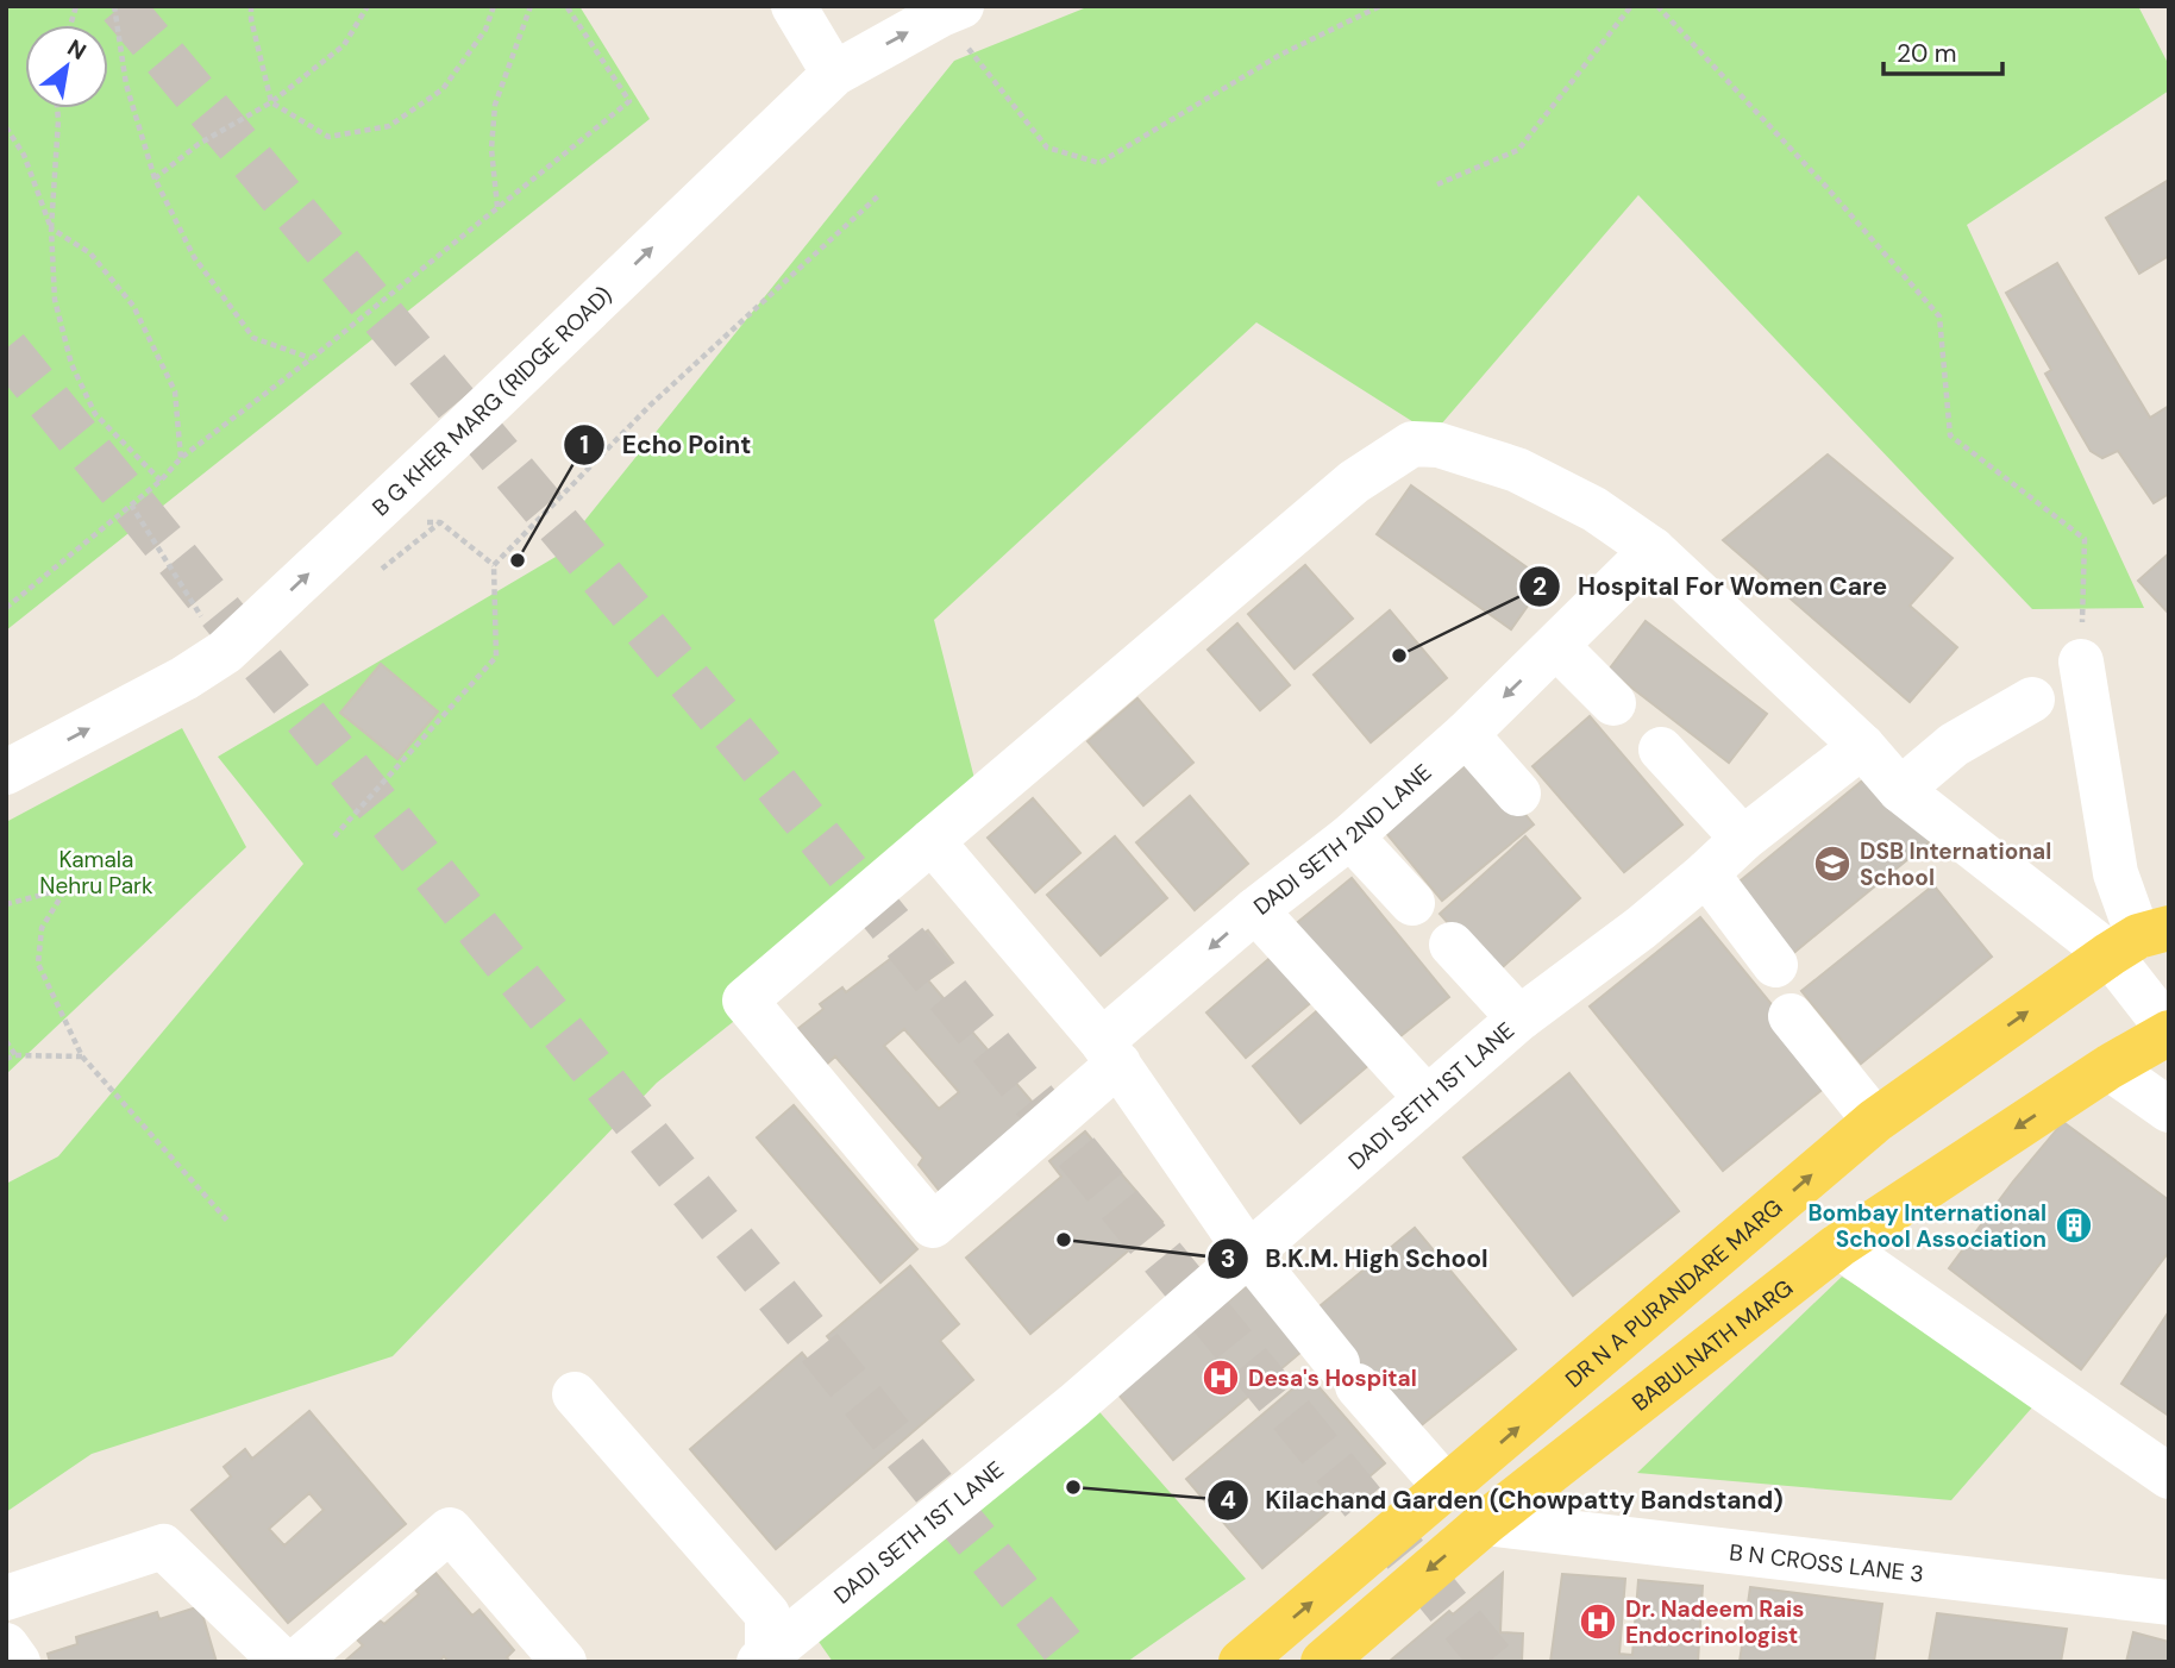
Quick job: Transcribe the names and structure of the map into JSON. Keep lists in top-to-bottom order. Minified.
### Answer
{"streets":{"main road":["DR N A PURANDARE MARG","BABULNATH MARG"],"street":["B G KHER MARG (RIDGE ROAD)","DADI SETH 2ND LANE","DADI SETH 1ST LANE","B N CROSS LANE 3"]},"crossings":[["BABULNATH MARG","B N CROSS LANE 3"]],"one_way":["B G KHER MARG (RIDGE ROAD)","DR N A PURANDARE MARG","BABULNATH MARG"],"parks":["Kamala Nehru Park"],"places":{"other":["Echo Point","Hospital For Women Care","B.K.M. High School","Kilachand Garden (Chowpatty Bandstand)"],"school or university":["DSB International School"],"building":["Bombay International School Association"],"hospital":["Desa's Hospital","Dr. Nadeem Rais Endocrinologist"]},"scale_bar":"20 m","north":"top right"}
